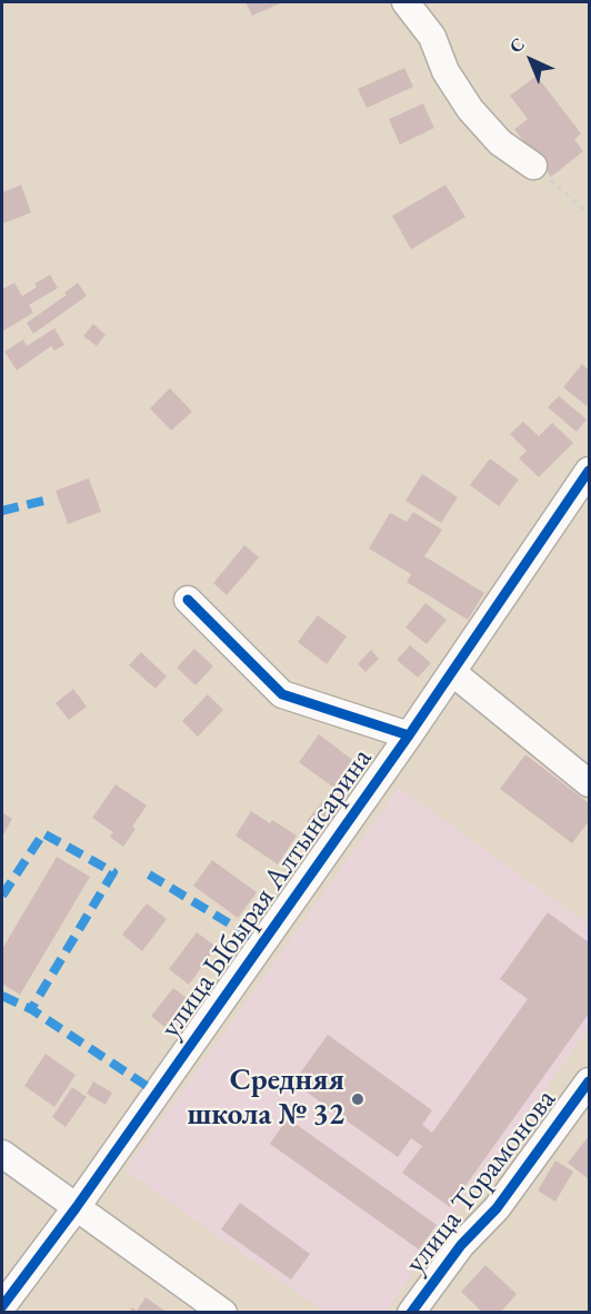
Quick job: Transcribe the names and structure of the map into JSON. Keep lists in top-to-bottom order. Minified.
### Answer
{"streets":{"street":["улица Ыбырая Алтынсарина","улица Торамонова"]},"places":["Средняя школа № 32"],"north":"top left"}
